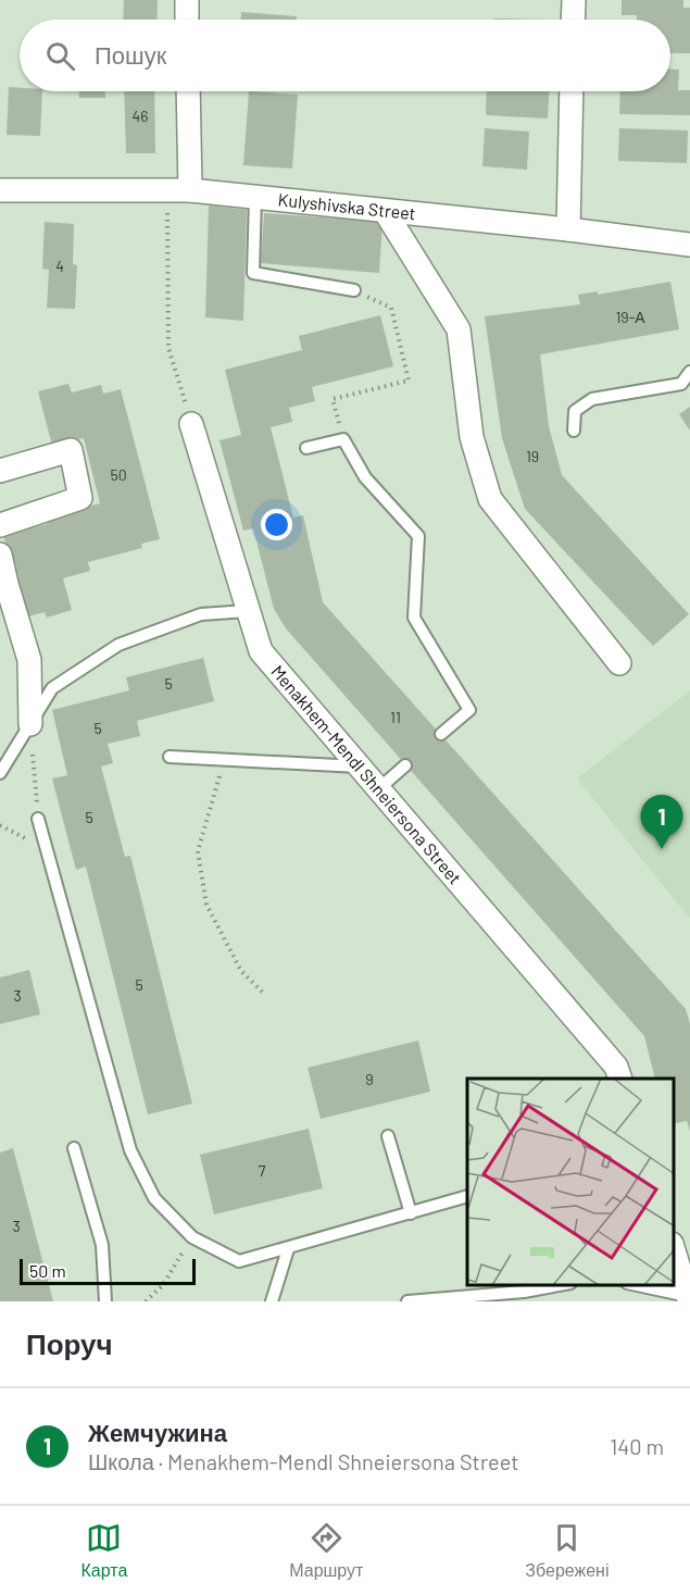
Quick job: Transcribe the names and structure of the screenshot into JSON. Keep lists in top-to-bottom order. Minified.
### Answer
{"streets":{"street":["Kulyshivska Street","Menakhem-Mendl Shneiersona Street"]},"house_numbers":["46","4","19-А","19","50","5","11","5","5","5","3","9","7","3"],"scale_bar":"50 m","page":{"search":"Пошук","pins":"1","scale":"50 m","heading":"Поруч","list":[{"mark":"1","name":"Жемчужина","note":"Школа · Menakhem-Mendl Shneiersona Street","value":"140 m"}],"nav":["Карта","Маршрут","Збережені"]}}
